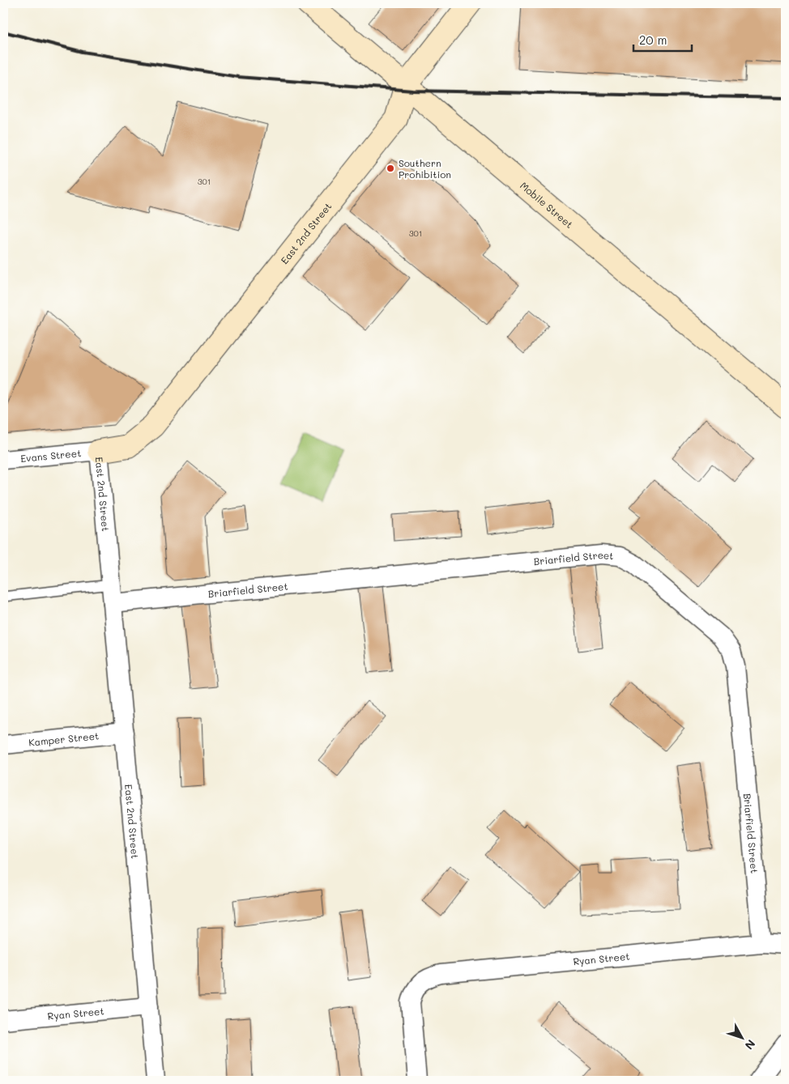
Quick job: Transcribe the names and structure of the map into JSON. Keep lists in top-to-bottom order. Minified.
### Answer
{"streets":{"street":["Mobile Street","East 2nd Street","Evans Street","Briarfield Street","Kamper Street","Ryan Street"]},"crossings":[["Mobile Street","East 2nd Street"],["East 2nd Street","Evans Street"],["East 2nd Street","Briarfield Street"],["East 2nd Street","Kamper Street"],["East 2nd Street","Ryan Street"],["Briarfield Street","Ryan Street"]],"places":["Southern Prohibition"],"house_numbers":["301","301"],"scale_bar":"20 m","north":"bottom right"}
